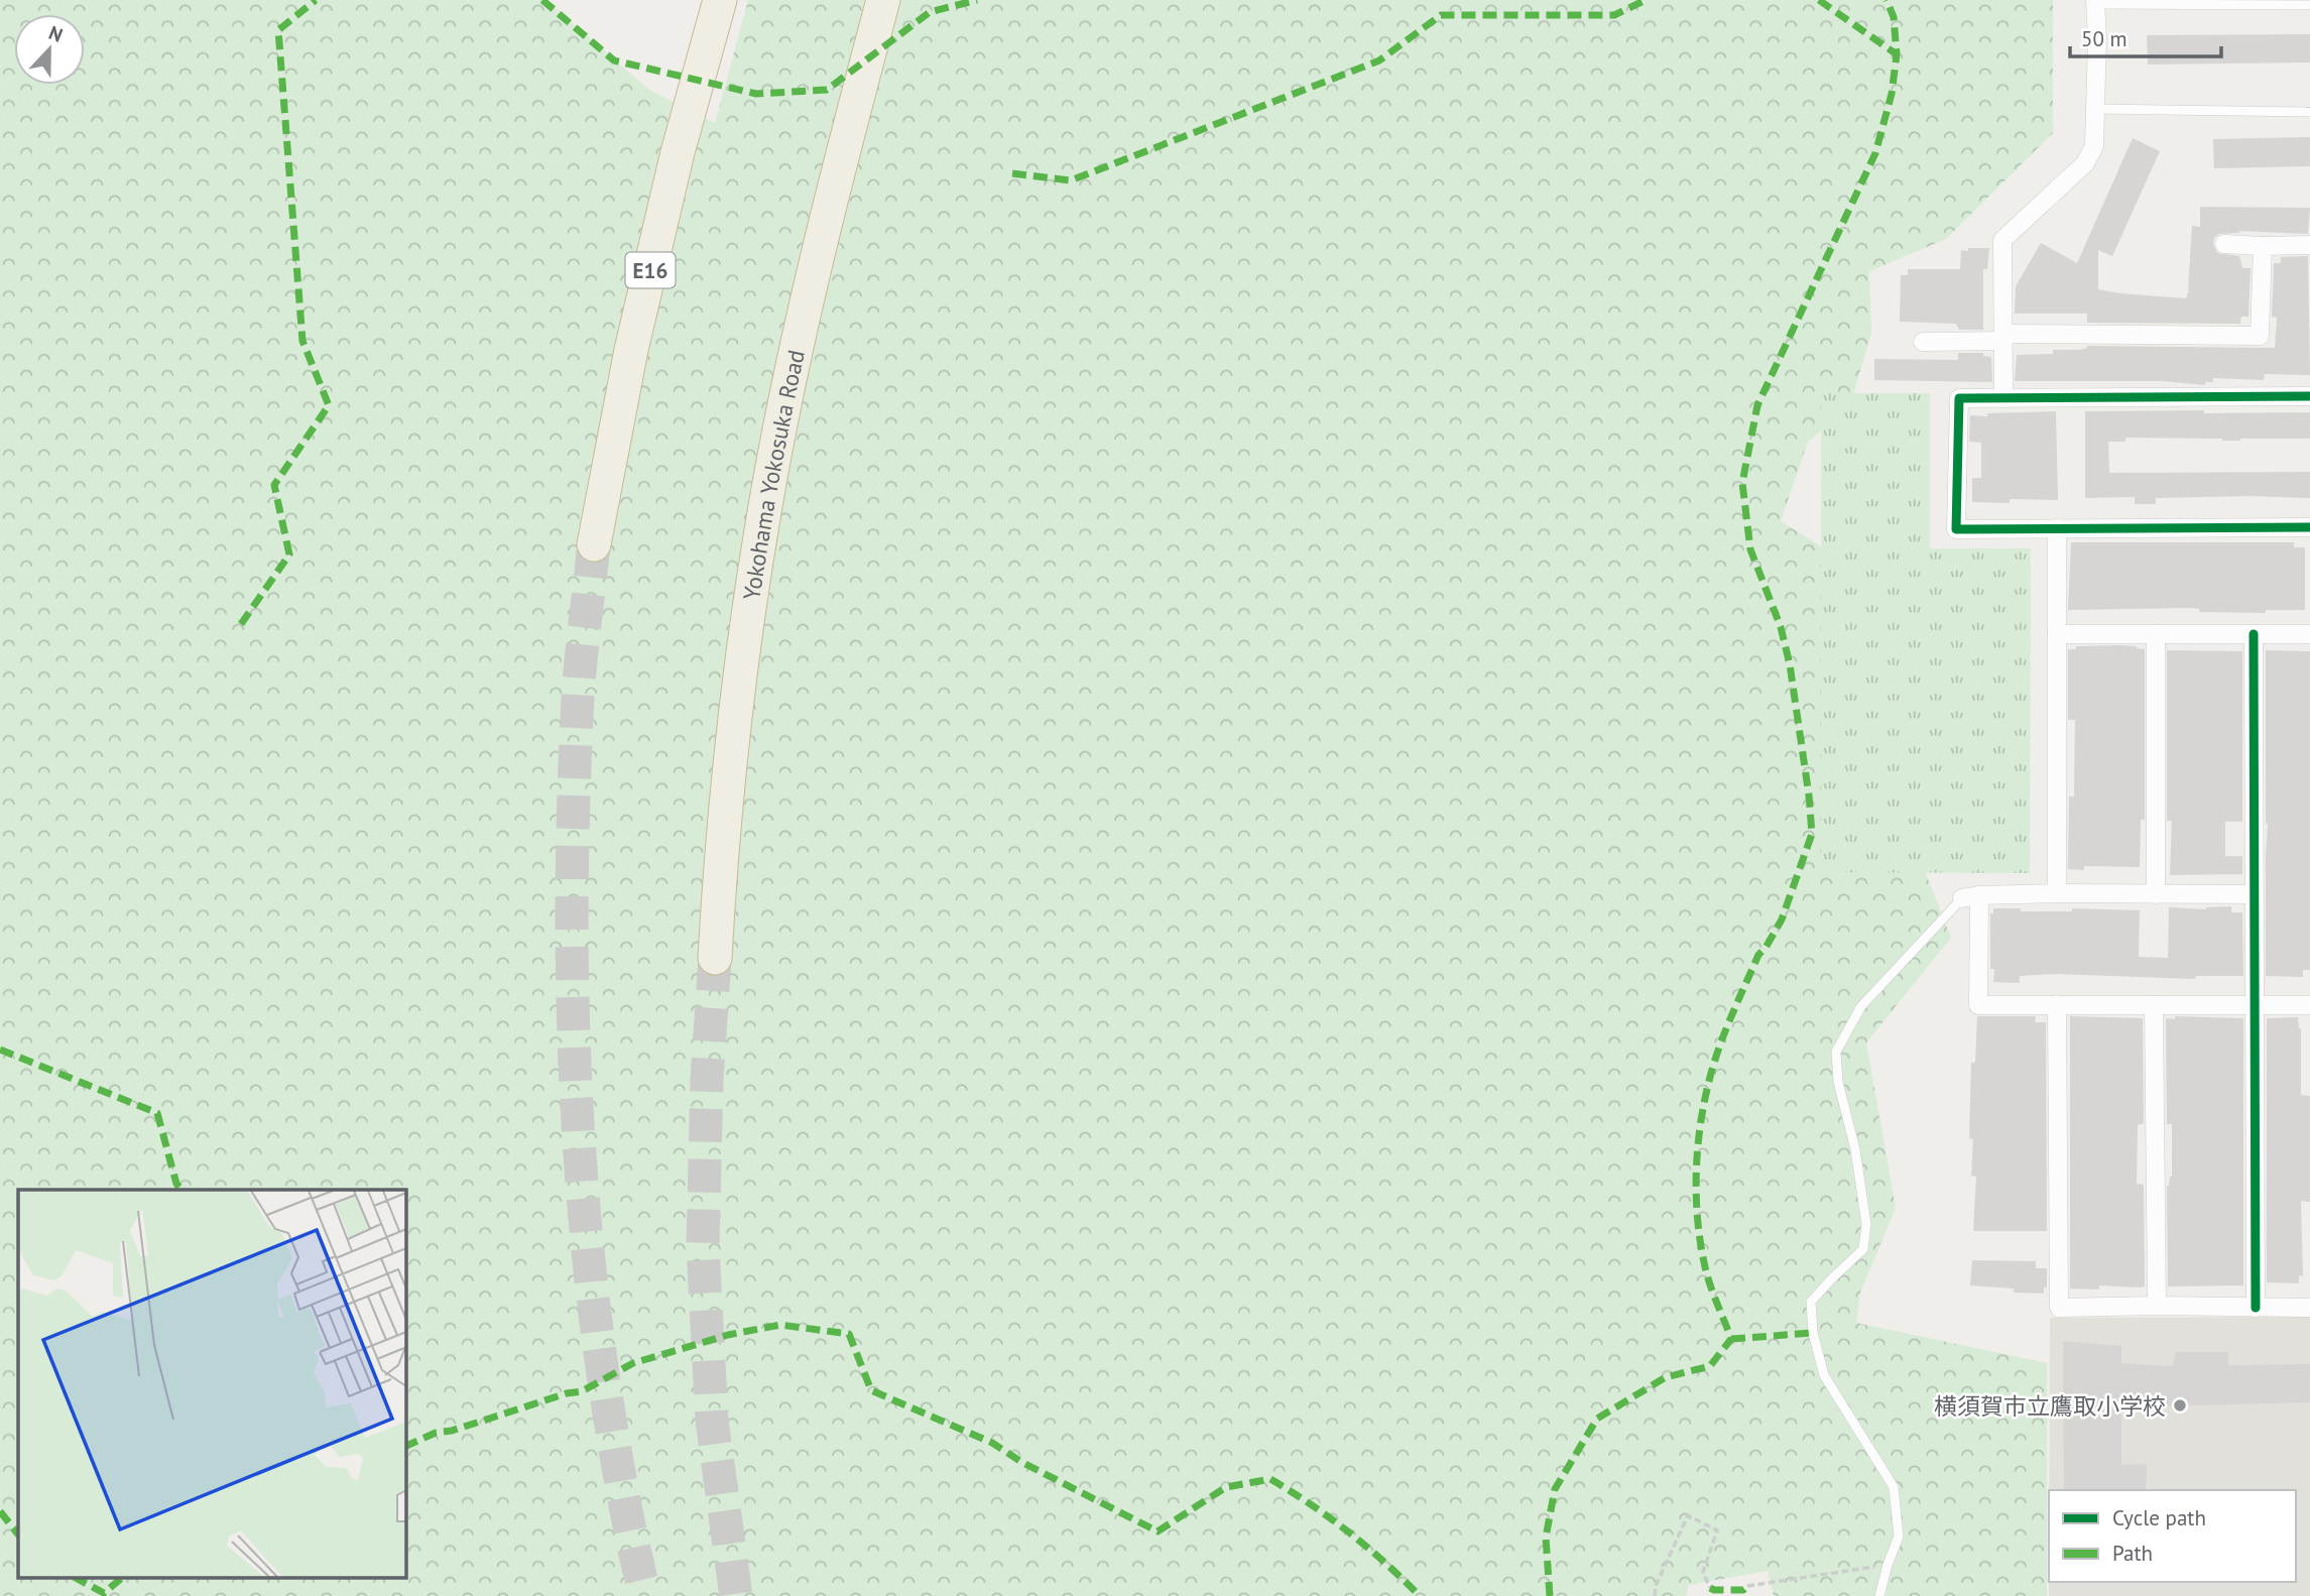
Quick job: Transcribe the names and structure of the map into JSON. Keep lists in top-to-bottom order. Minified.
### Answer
{"streets":{"highway":["E16","Yokohama Yokosuka Road"]},"places":["横須賀市立鷹取小学校"],"legend":["Cycle path","Path"],"scale_bar":"50 m","north":"top"}
